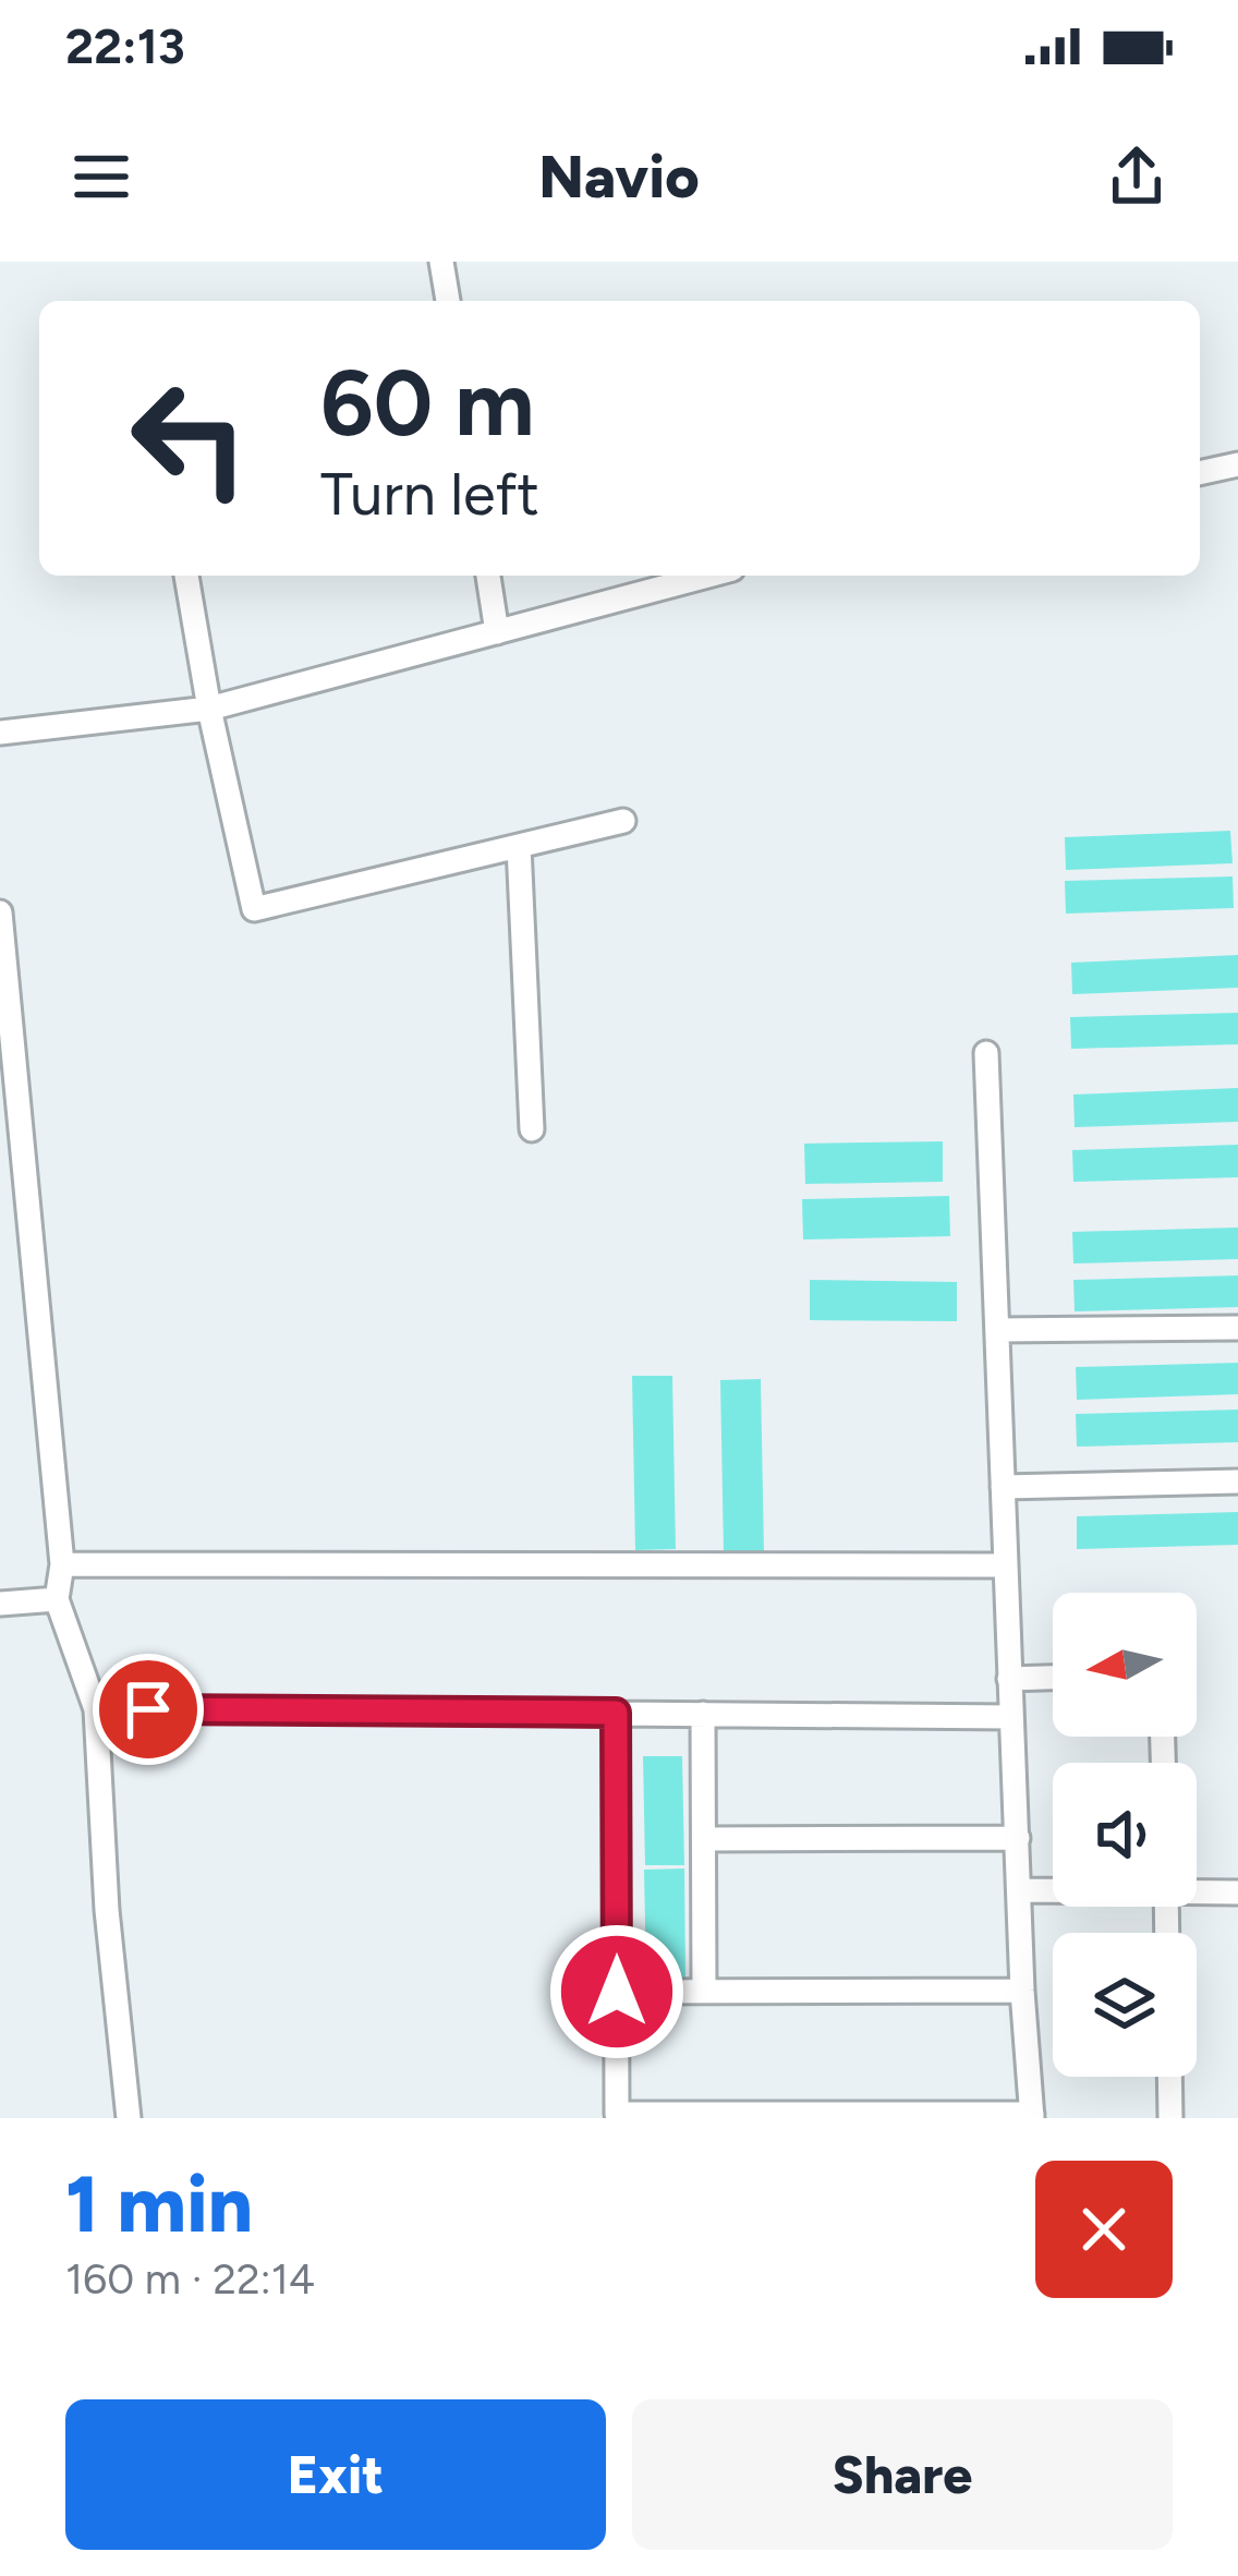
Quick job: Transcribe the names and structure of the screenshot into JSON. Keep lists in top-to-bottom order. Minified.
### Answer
{"north":"left","page":{"status":"22:13","header":"Navio","turn":["60 m","Turn left"],"heading":["1 min","160 m · 22:14"],"buttons":["Exit","Share"]}}
